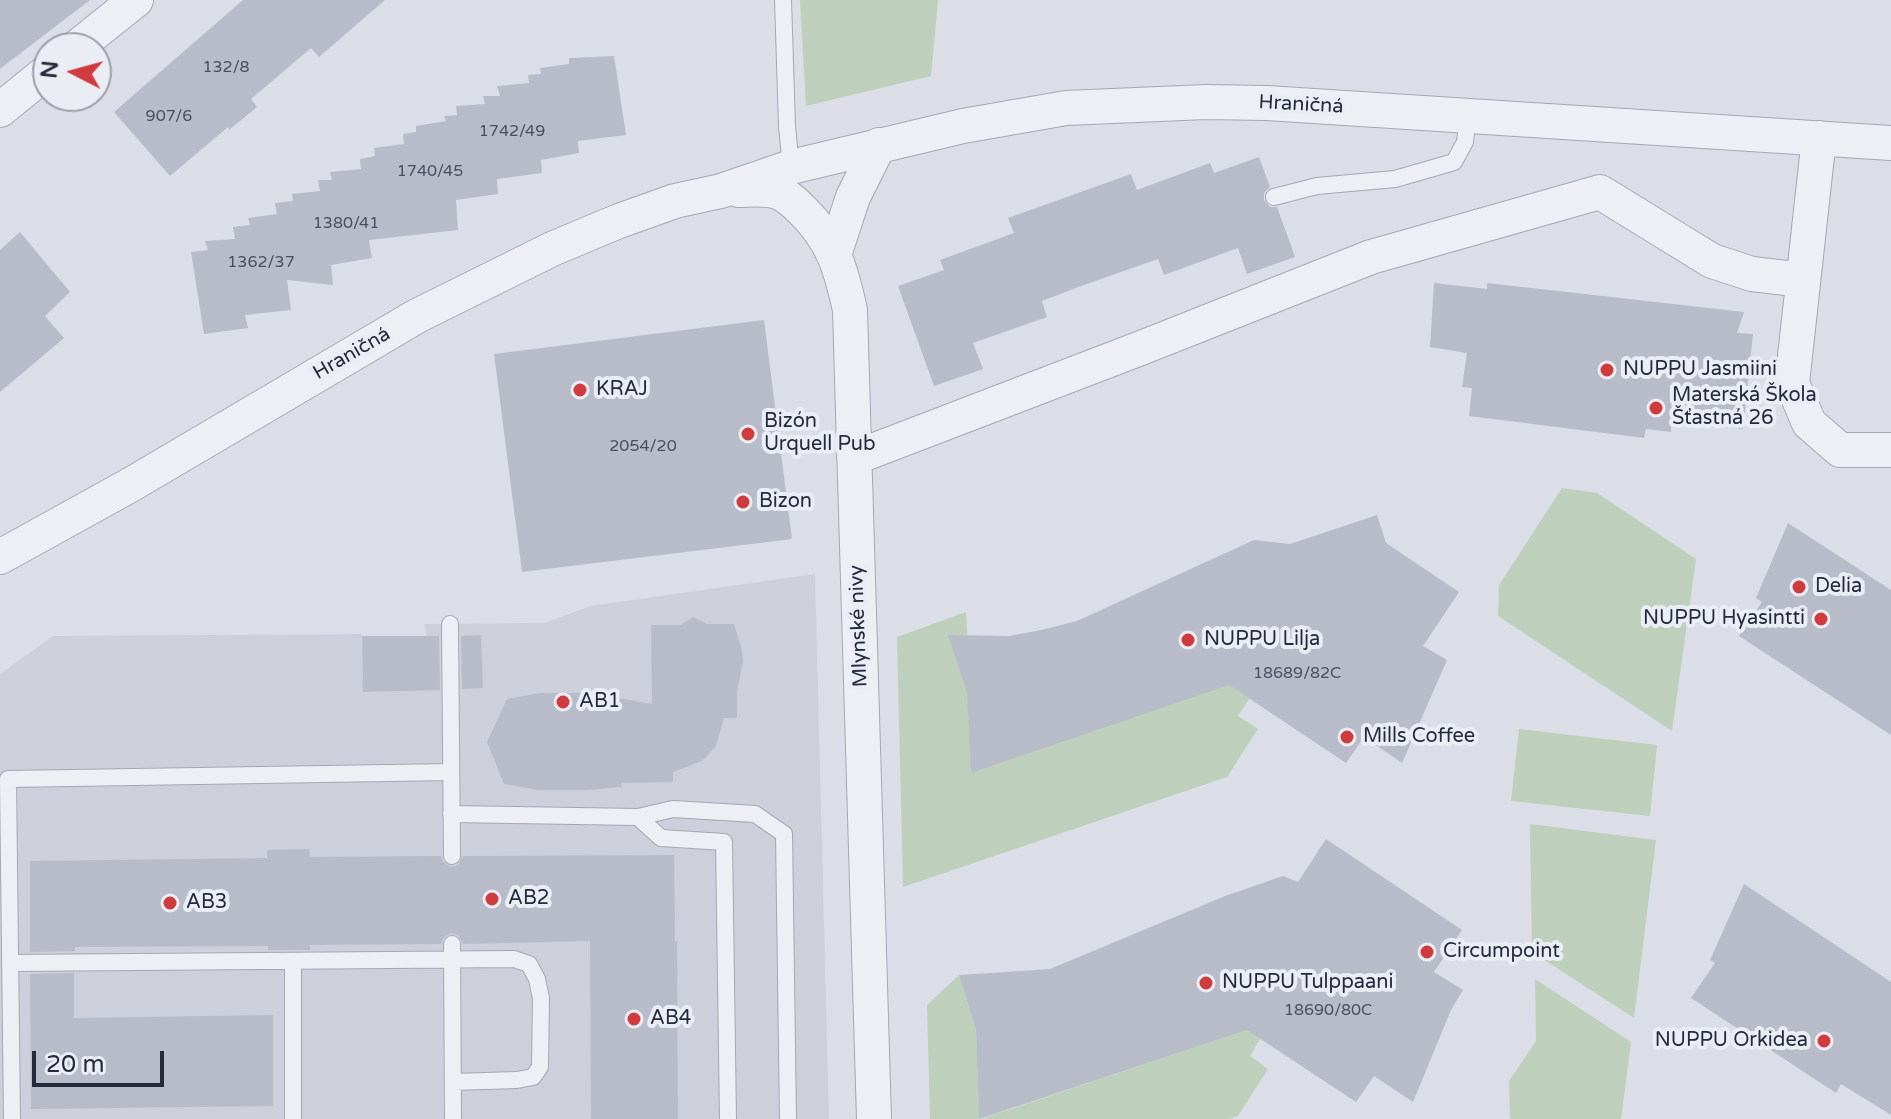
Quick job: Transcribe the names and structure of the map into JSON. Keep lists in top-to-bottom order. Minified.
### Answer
{"streets":{"street":["Hraničná","Mlynské nivy"]},"crossings":[["Hraničná","Mlynské nivy"]],"places":["NUPPU Jasmiini","KRAJ","Materská Škola Šťastná 26","Bizón Urquell Pub","Bizon","Delia","NUPPU Hyasintti","NUPPU Lilja","AB1","Mills Coffee","AB2","AB3","Circumpoint","NUPPU Tulppaani","AB4","NUPPU Orkidea"],"house_numbers":["132/8","907/6","1742/49","1740/45","1380/41","1362/37","2054/20","18689/82C","18690/80C"],"scale_bar":"20 m","north":"left"}
